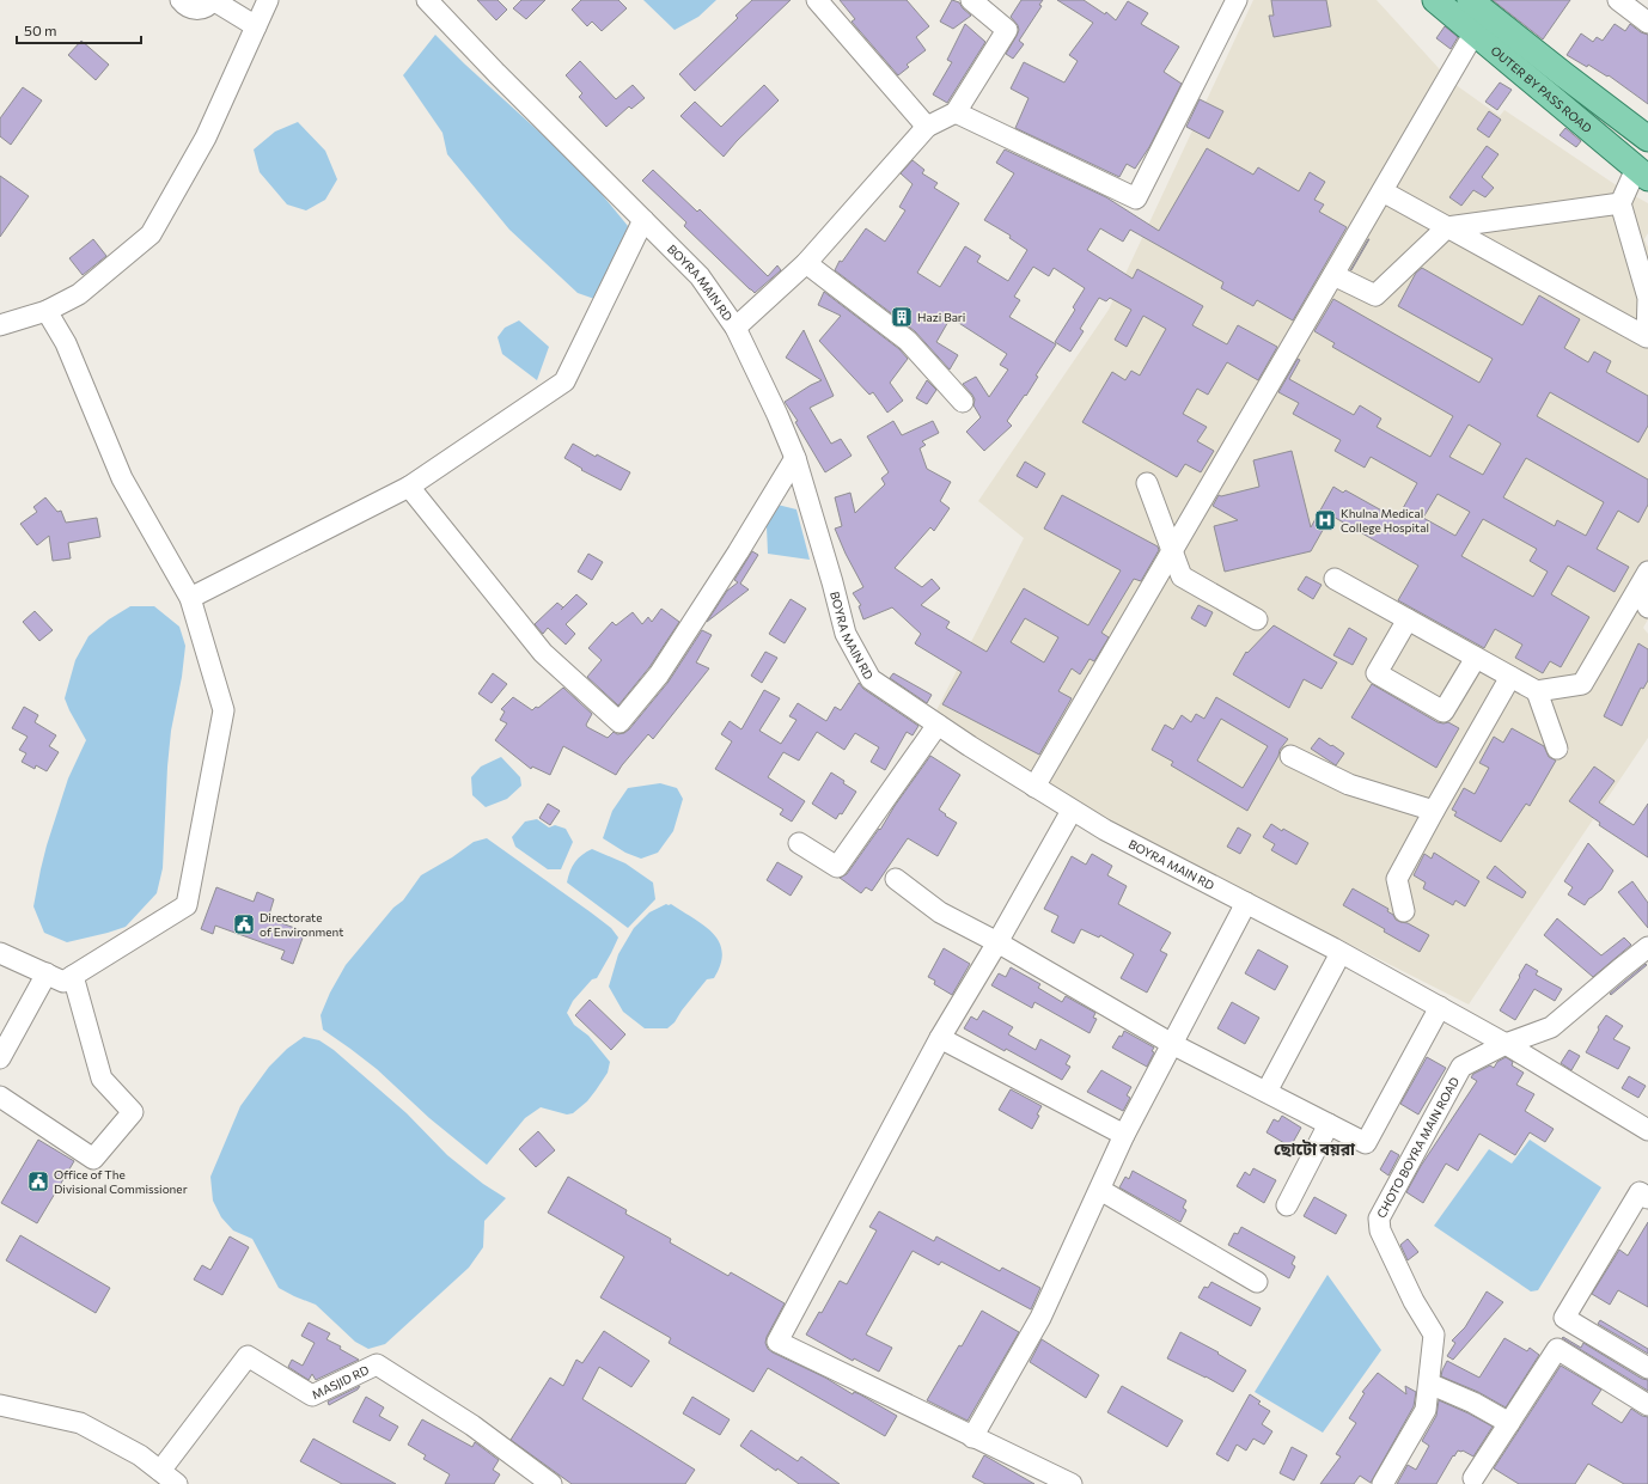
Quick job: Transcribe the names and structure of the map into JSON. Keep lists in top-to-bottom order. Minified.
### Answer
{"streets":{"main road":["OUTER BY PASS ROAD"],"street":["BOYRA MAIN RD","CHOTO BOYRA MAIN ROAD","MASJID RD"]},"crossings":[["BOYRA MAIN RD","CHOTO BOYRA MAIN ROAD"]],"districts":["ছোটো বয়রা"],"places":{"building":["Hazi Bari"],"hospital":["Khulna Medical College Hospital"],"public building":["Directorate of Environment","Office of The Divisional Commissioner"]},"scale_bar":"50 m"}
